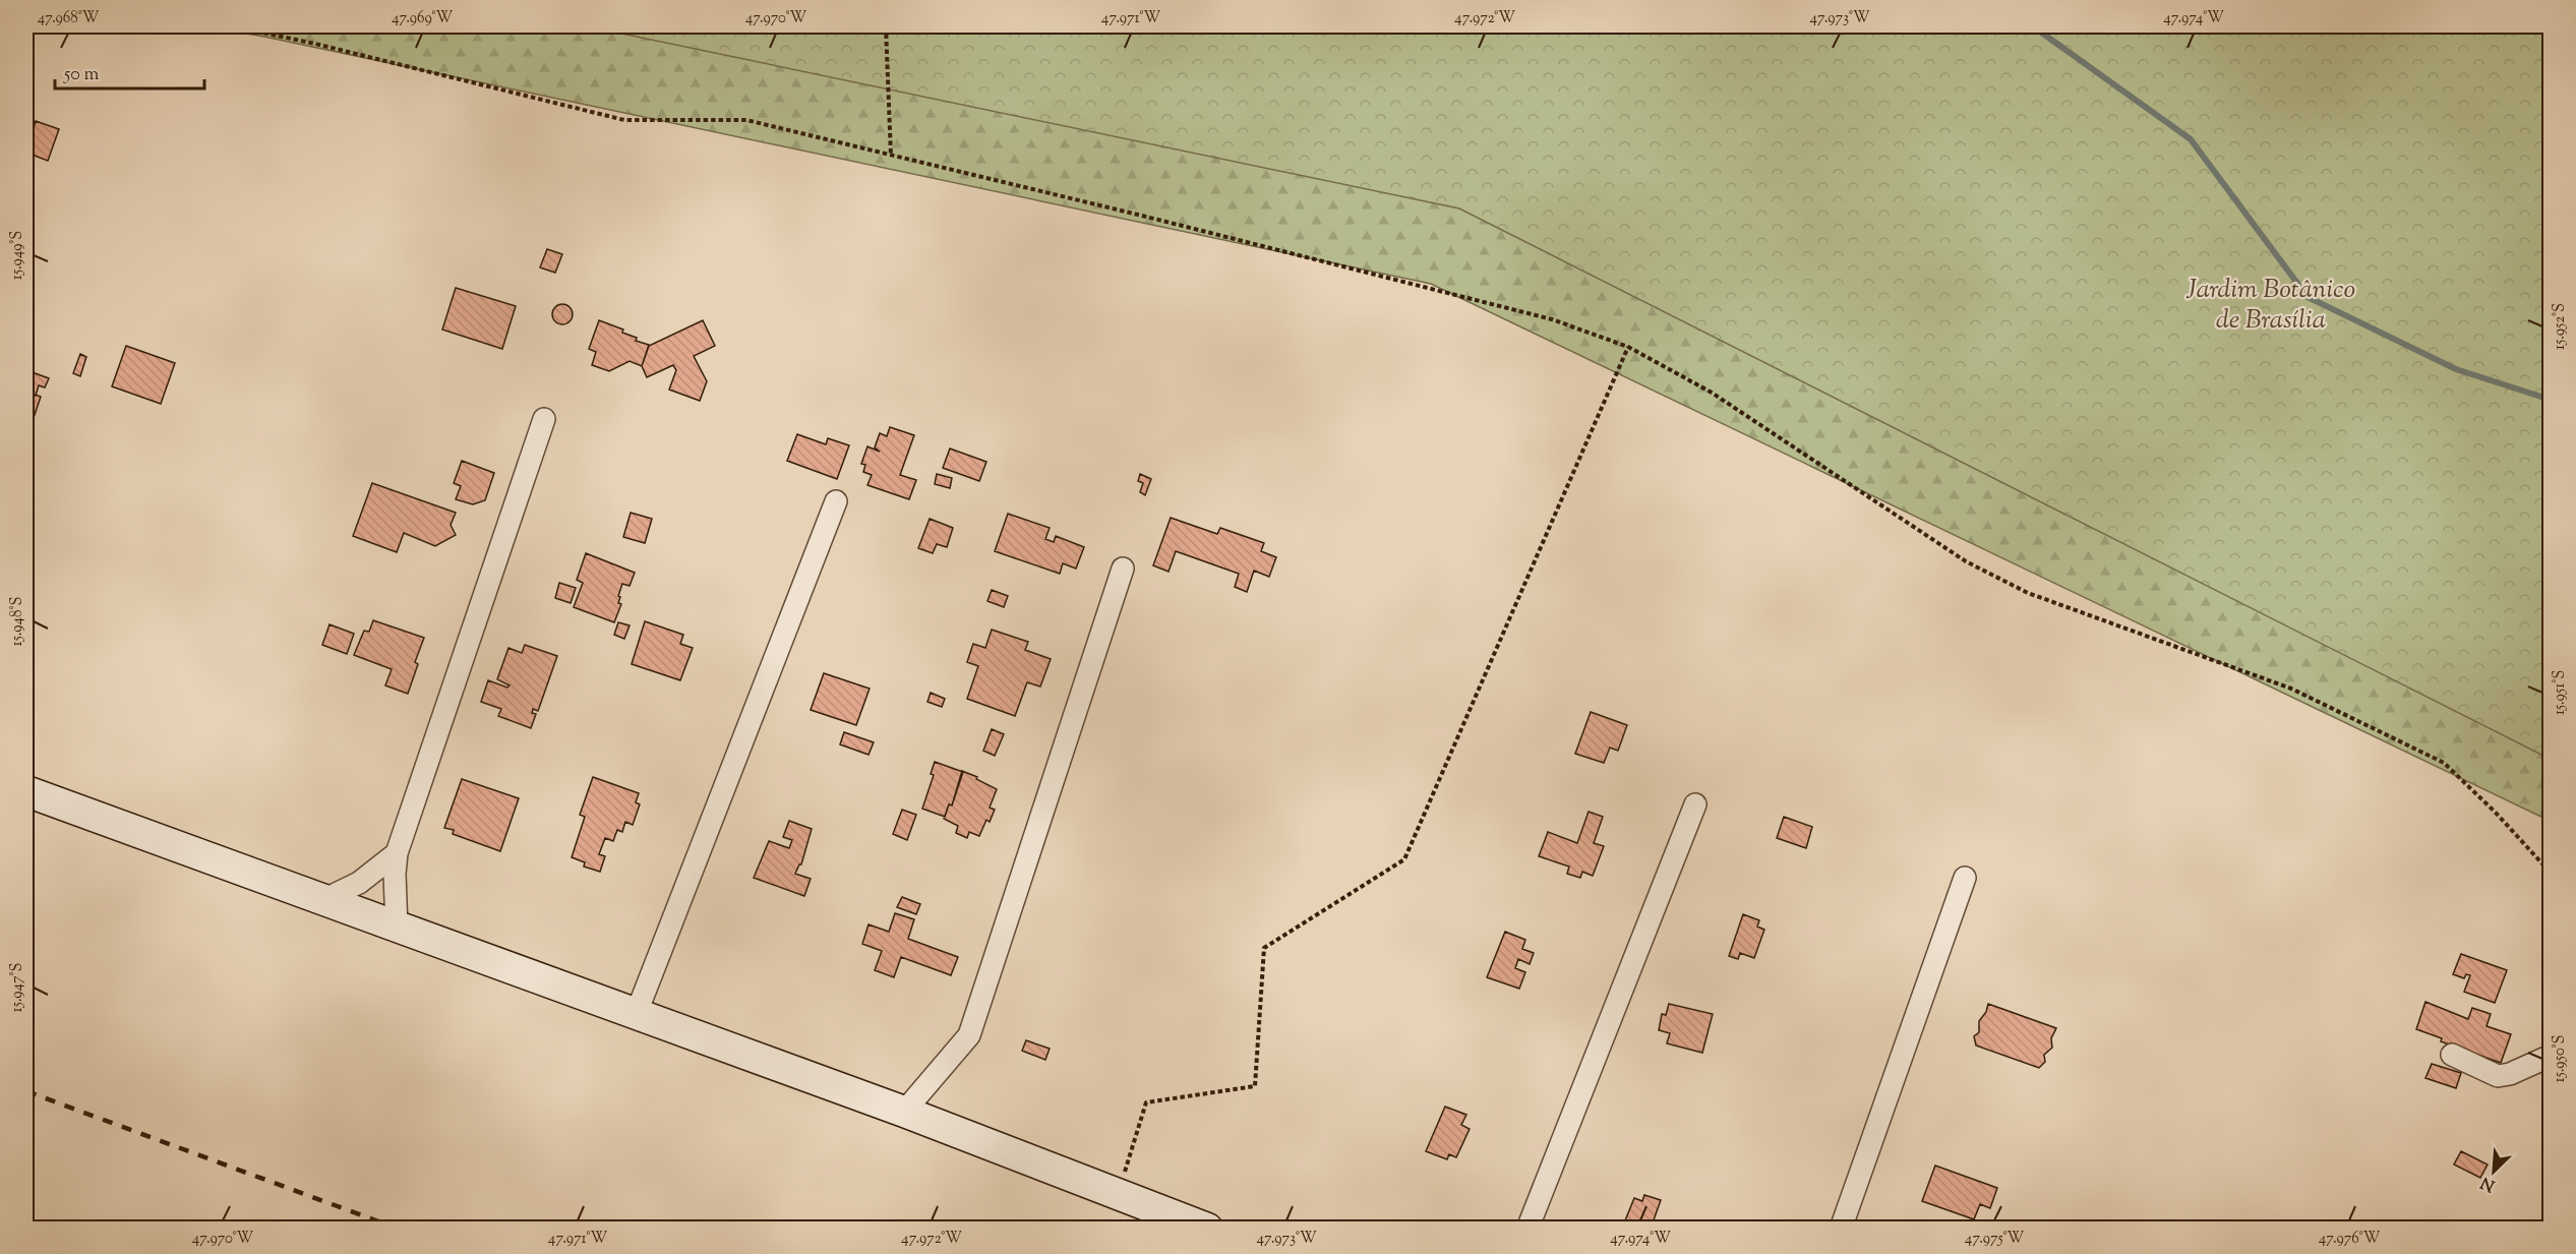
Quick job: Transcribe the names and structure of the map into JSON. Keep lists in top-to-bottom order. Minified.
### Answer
{"parks":["Jardim Botânico de Brasília"],"scale_bar":"50 m","north":"bottom left","coordinates":["47.968°W","47.969°W","47.970°W","47.971°W","47.972°W","47.973°W","47.974°W","15.949°S","15.952°S","15.948°S","15.951°S","15.947°S","15.950°S","47.975°W","47.976°W"]}
